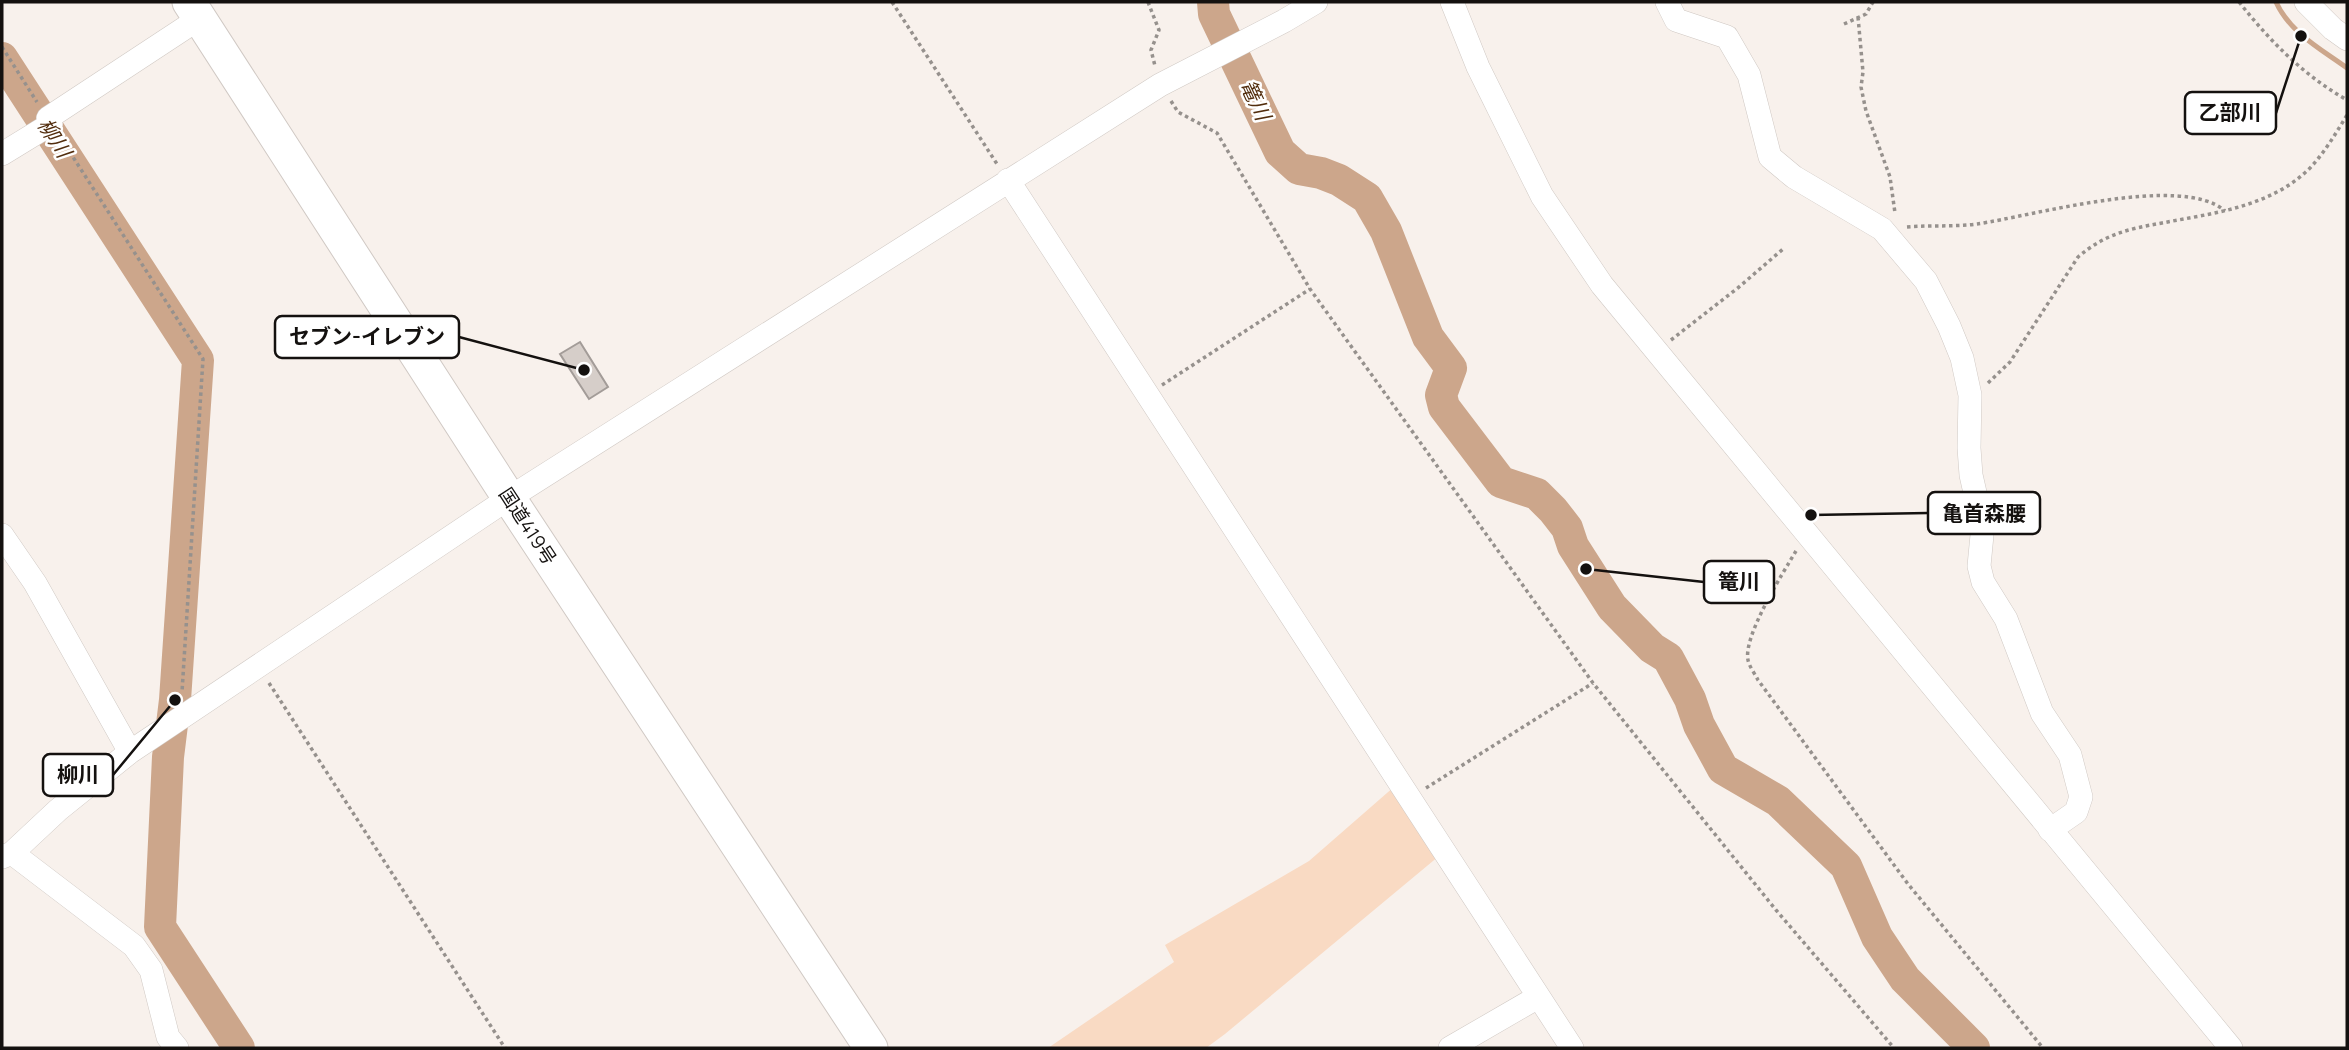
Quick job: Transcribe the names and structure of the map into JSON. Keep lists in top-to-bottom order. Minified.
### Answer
{"streets":{"highway":["国道419号"]},"water":["篭川","柳川"],"places":["乙部川","セブン-イレブン","亀首森腰","篭川","柳川"]}
